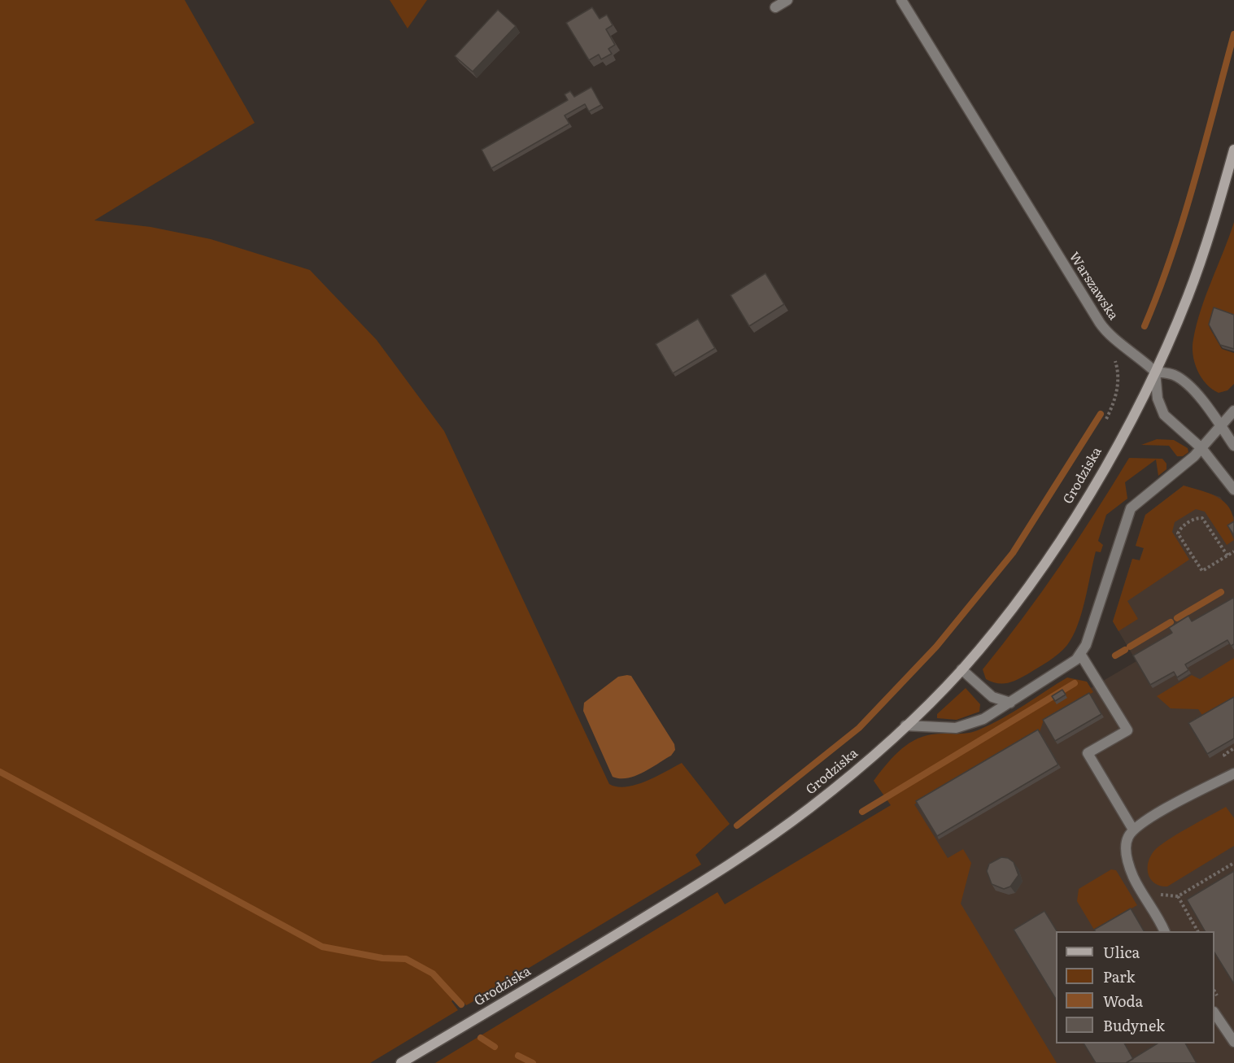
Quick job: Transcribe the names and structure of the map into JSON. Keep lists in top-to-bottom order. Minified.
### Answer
{"streets":{"main road":["Grodziska"],"street":["Warszawska"]},"crossings":[["Warszawska","Grodziska"]],"legend":["Ulica","Park","Woda","Budynek"]}
